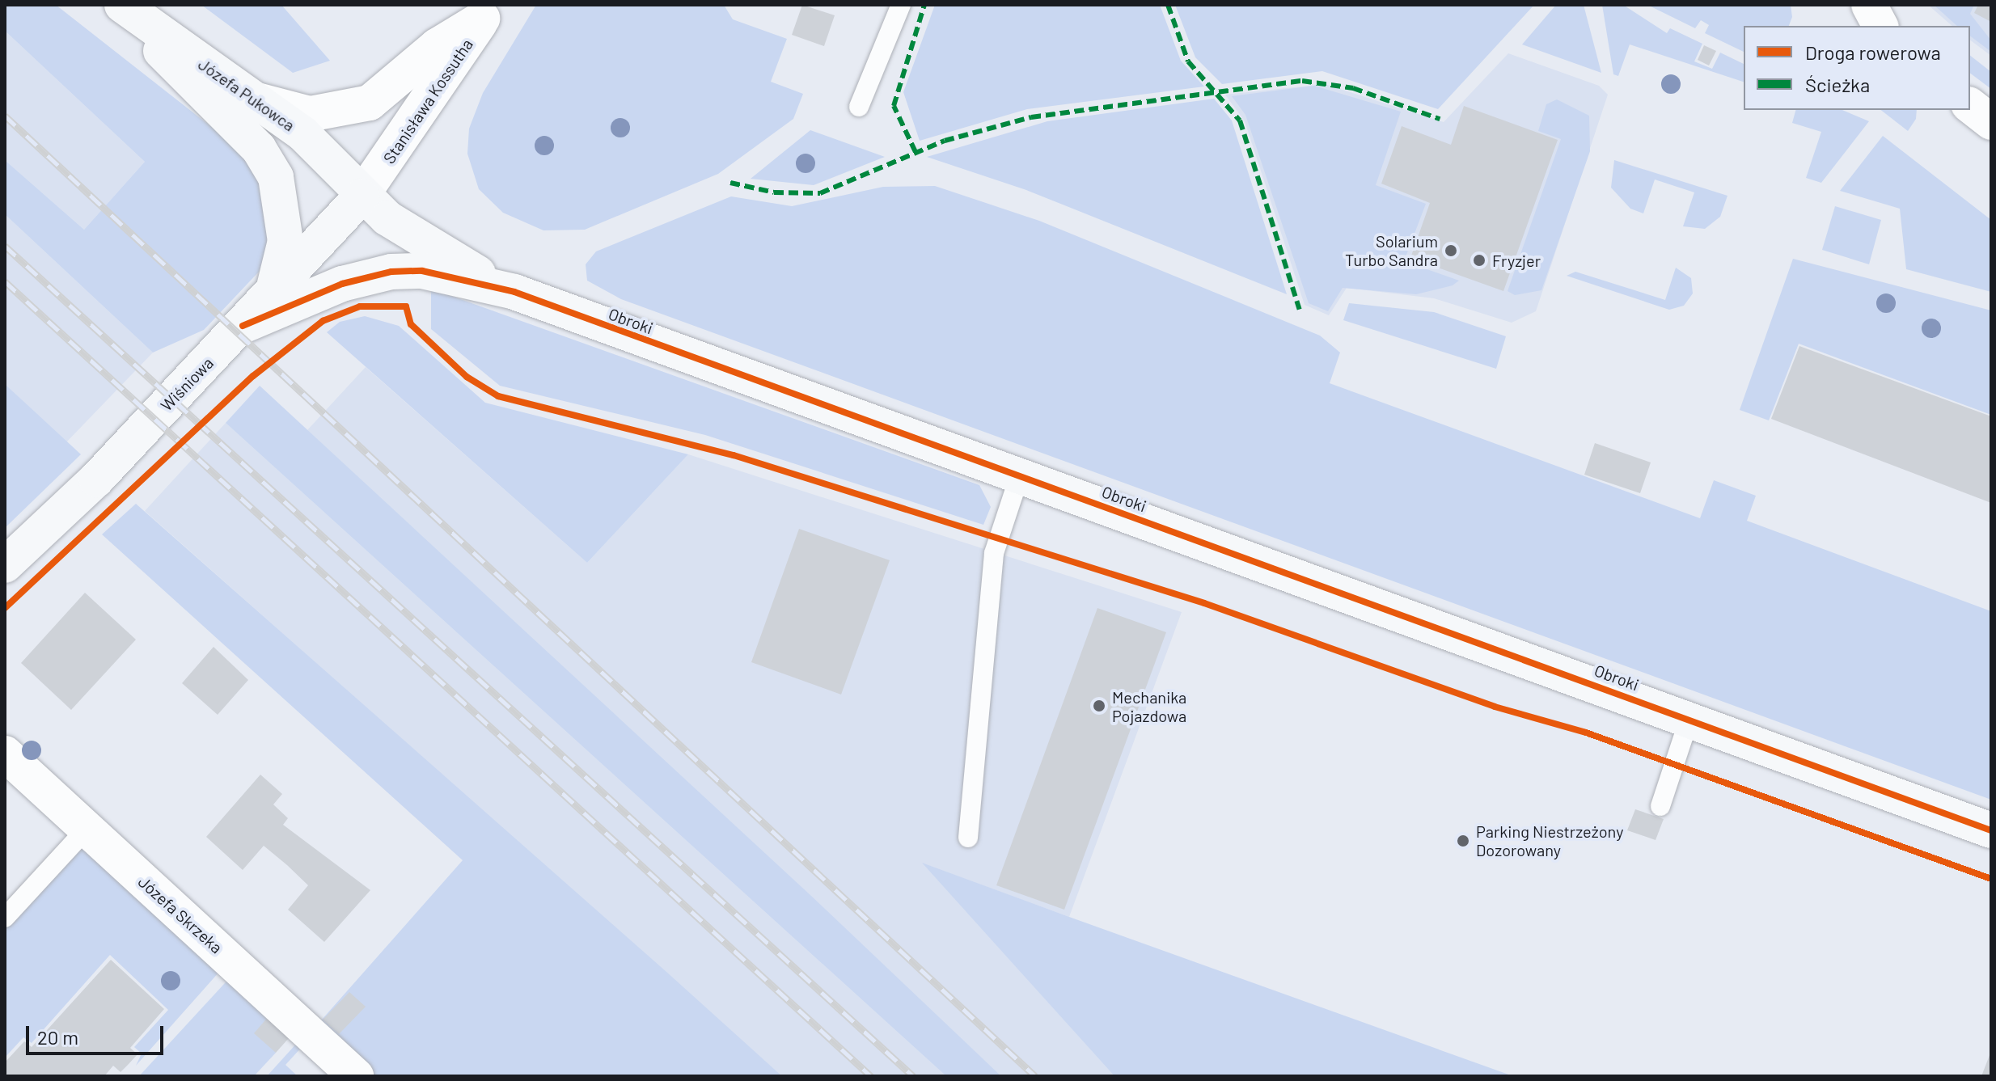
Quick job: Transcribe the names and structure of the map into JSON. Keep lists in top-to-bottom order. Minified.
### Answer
{"streets":{"street":["Józefa Pukowca","Stanisława Kossutha","Obroki","Wiśniowa","Józefa Skrzeka"]},"crossings":[["Józefa Pukowca","Stanisława Kossutha"],["Józefa Pukowca","Obroki"],["Józefa Pukowca","Wiśniowa"],["Stanisława Kossutha","Obroki"],["Stanisława Kossutha","Wiśniowa"],["Obroki","Wiśniowa"]],"places":["Solarium Turbo Sandra","Fryzjer","Mechanika Pojazdowa","Parking Niestrzeżony Dozorowany"],"legend":["Droga rowerowa","Ścieżka"],"scale_bar":"20 m"}
